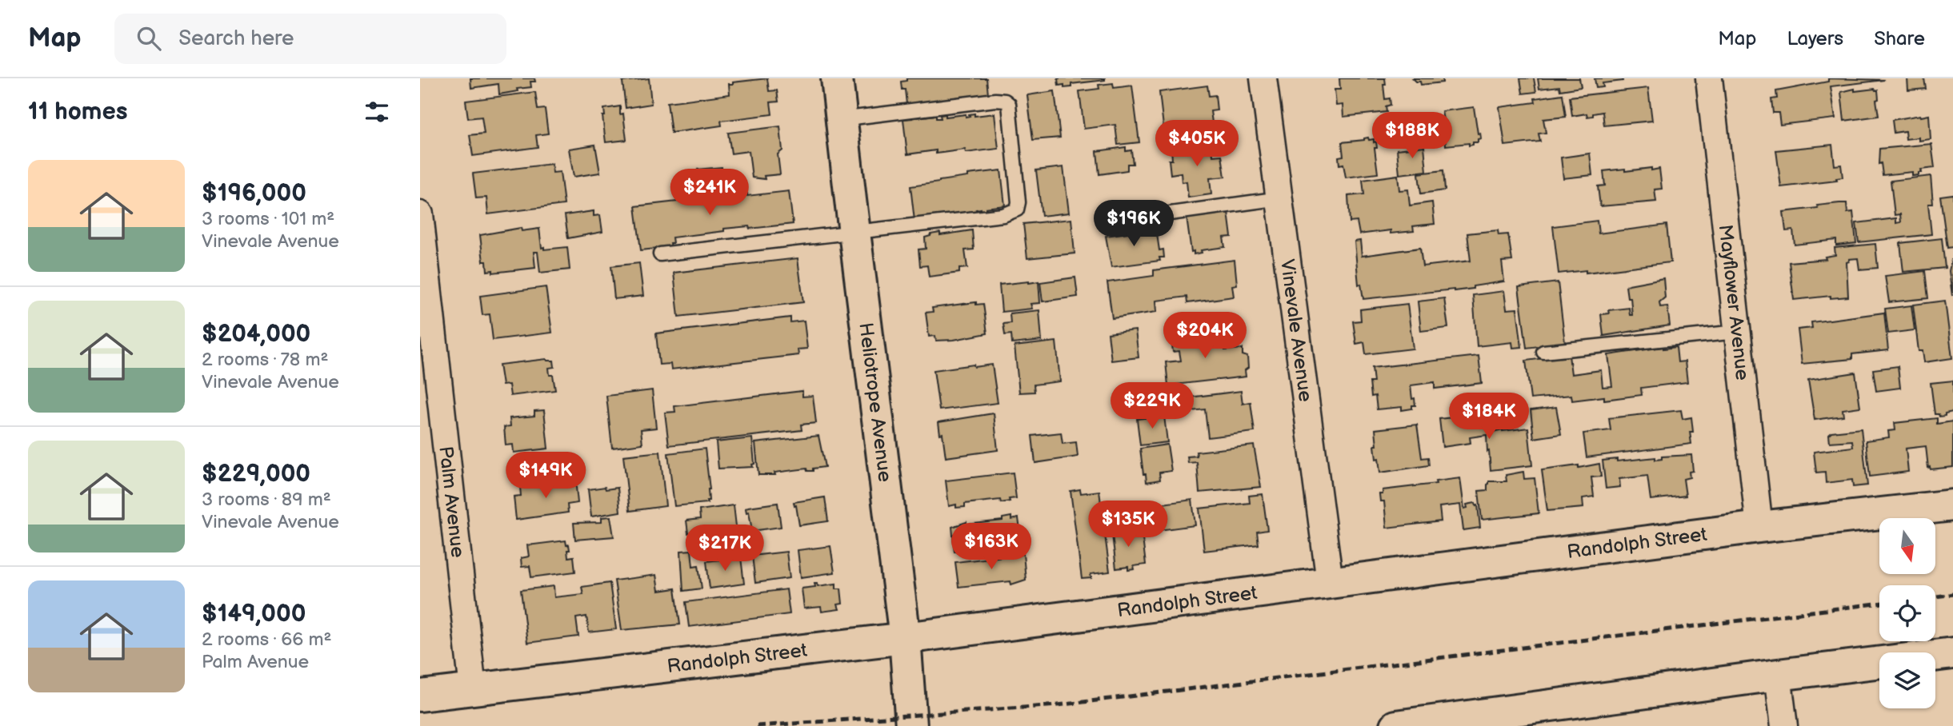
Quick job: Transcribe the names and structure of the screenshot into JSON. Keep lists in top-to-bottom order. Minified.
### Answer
{"streets":{"street":["Mayflower Avenue","Vinevale Avenue","Heliotrope Avenue","Palm Avenue","Randolph Street"]},"crossings":[["Mayflower Avenue","Randolph Street"],["Vinevale Avenue","Randolph Street"],["Heliotrope Avenue","Randolph Street"],["Palm Avenue","Randolph Street"]],"north":"bottom","page":{"header":"Map","search":"Search here","nav":["Map","Layers","Share"],"heading":"11 homes","price":["$188K","$405K","$241K","$196K","$204K","$229K","$184K","$149K","$135K","$163K","$217K"],"list":[{"name":"$196,000","note":"3 rooms · 101 m² · Vinevale Avenue"},{"name":"$204,000","note":"2 rooms · 78 m² · Vinevale Avenue"},{"name":"$229,000","note":"3 rooms · 89 m² · Vinevale Avenue"},{"name":"$149,000","note":"2 rooms · 66 m² · Palm Avenue"}]}}
